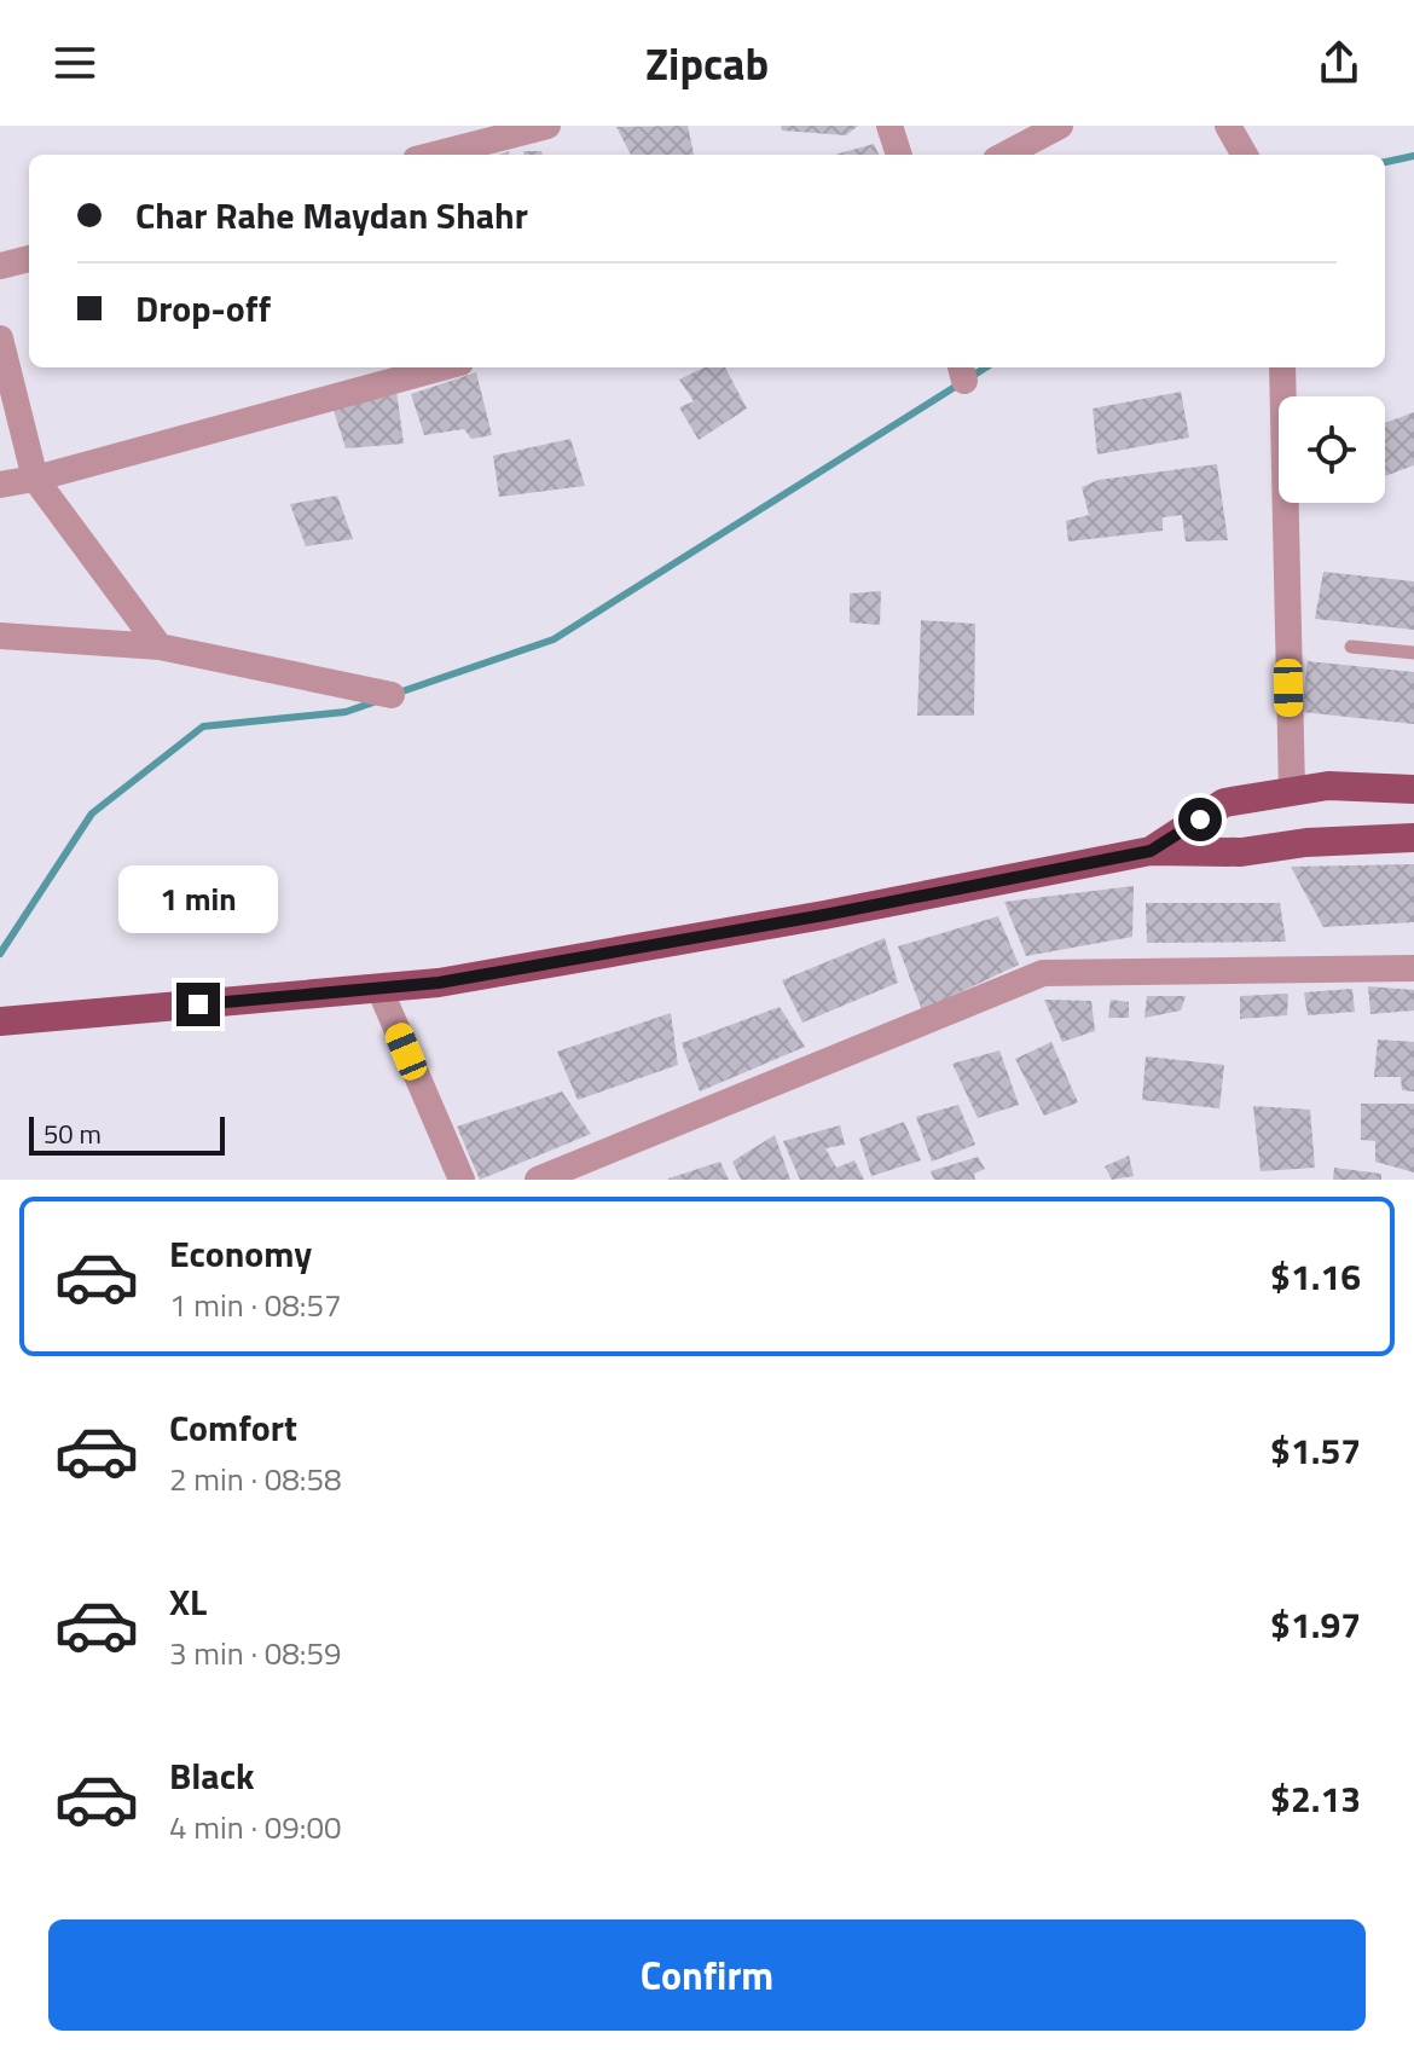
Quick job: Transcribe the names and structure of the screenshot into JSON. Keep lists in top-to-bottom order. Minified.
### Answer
{"scale_bar":"50 m","page":{"header":"Zipcab","banner":["Char Rahe Maydan Shahr","Drop-off"],"bubble":"1 min","scale":"50 m","list":[{"name":"Economy","note":"1 min · 08:57","value":"$1.16"},{"name":"Comfort","note":"2 min · 08:58","value":"$1.57"},{"name":"XL","note":"3 min · 08:59","value":"$1.97"},{"name":"Black","note":"4 min · 09:00","value":"$2.13"}],"buttons":"Confirm"}}
